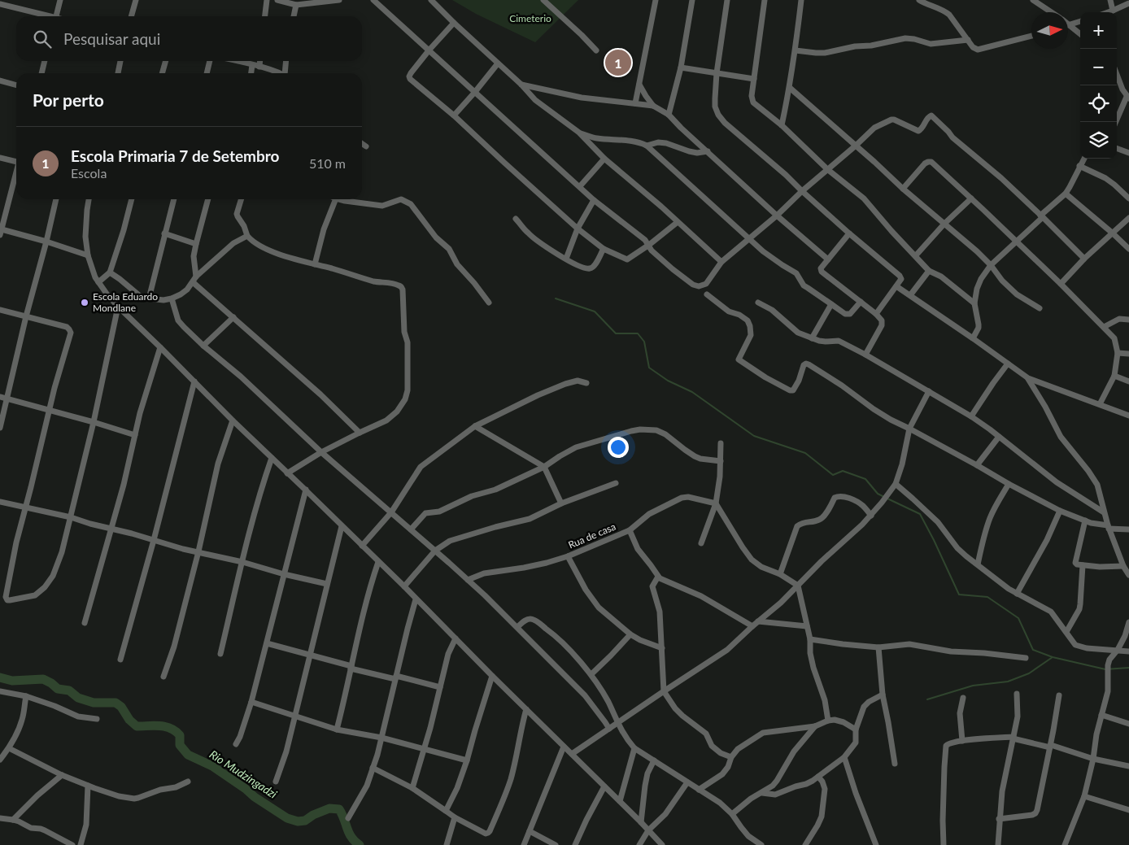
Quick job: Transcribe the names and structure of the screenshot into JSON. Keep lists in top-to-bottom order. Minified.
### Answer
{"streets":{"street":["Rua de casa"]},"water":["Rio Mudzingadzi"],"parks":["Cimeterio"],"places":["Escola Eduardo Mondlane"],"north":"right","page":{"map_buttons":["+","−"],"search":"Pesquisar aqui","pins":"1","heading":"Por perto","list":[{"mark":"1","name":"Escola Primaria 7 de Setembro","note":"Escola","value":"510 m"}]}}
